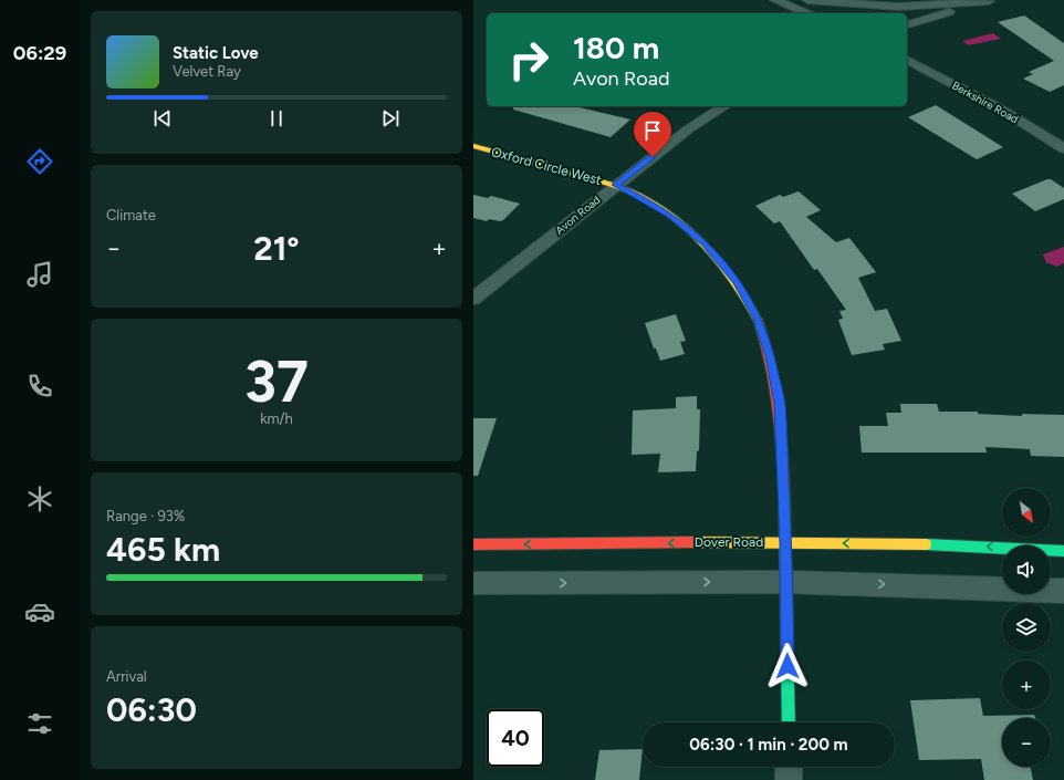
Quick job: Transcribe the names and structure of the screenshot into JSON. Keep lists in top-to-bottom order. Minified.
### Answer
{"streets":{"street":["Berkshire Road","Oxford Circle West","Avon Road","Dover Road"]},"crossings":[["Oxford Circle West","Avon Road"],["Oxford Circle West","Dover Road"]],"north":"bottom right","page":{"tabs":"06:29","turn":["180 m","Avon Road"],"song":["Static Love","Velvet Ray"],"tile":["Climate",["37","km/h"],["Range · 93%","465 km"],["Arrival","06:30"]],"heat":["−","21°","+"],"map_buttons":["+","−"],"limit":"40","trip":"06:30 · 1 min · 200 m"}}
